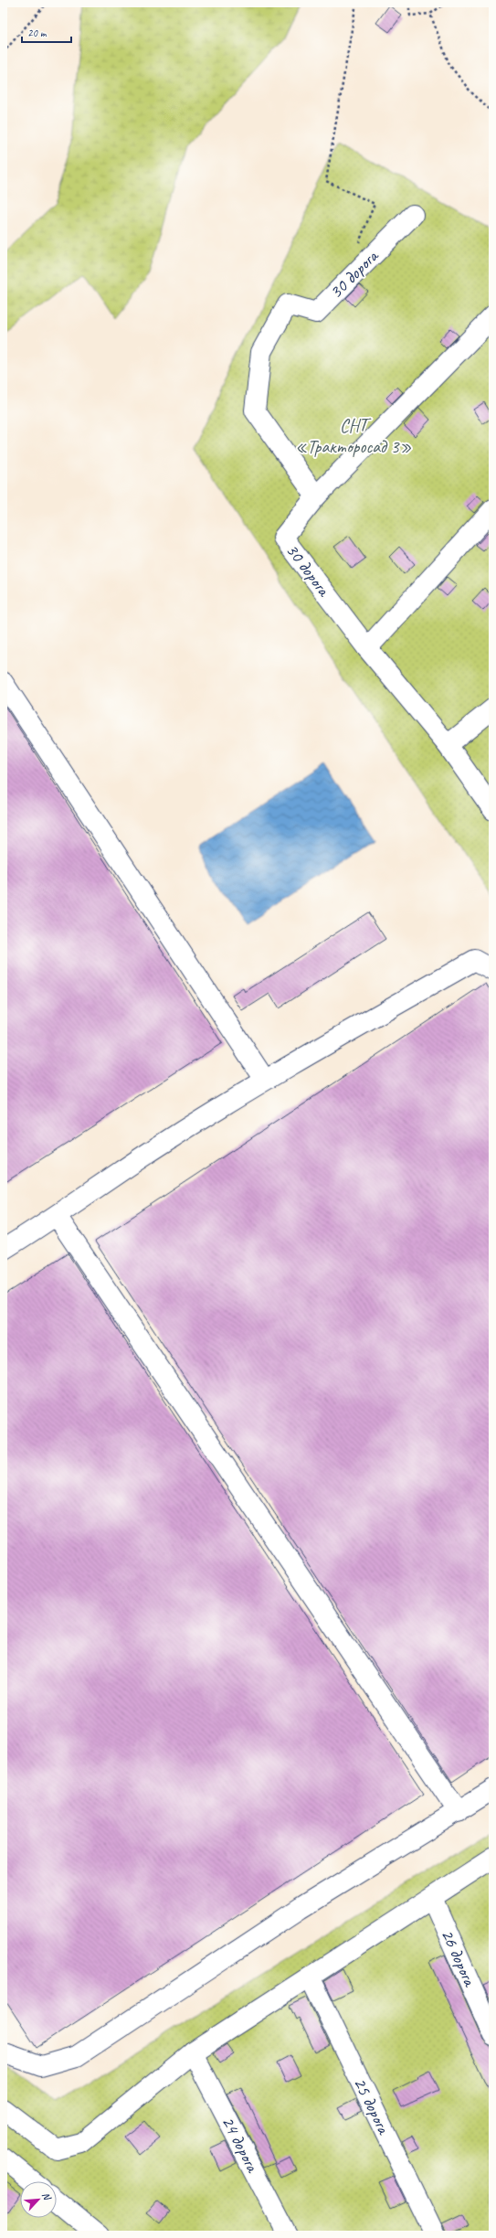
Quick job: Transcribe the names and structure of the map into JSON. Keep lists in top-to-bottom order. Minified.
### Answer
{"streets":{"street":["30 дорога","26 дорога","25 дорога","24 дорога"]},"parks":["СНТ «Тракторосад 3»"],"scale_bar":"20 m","north":"top right"}
